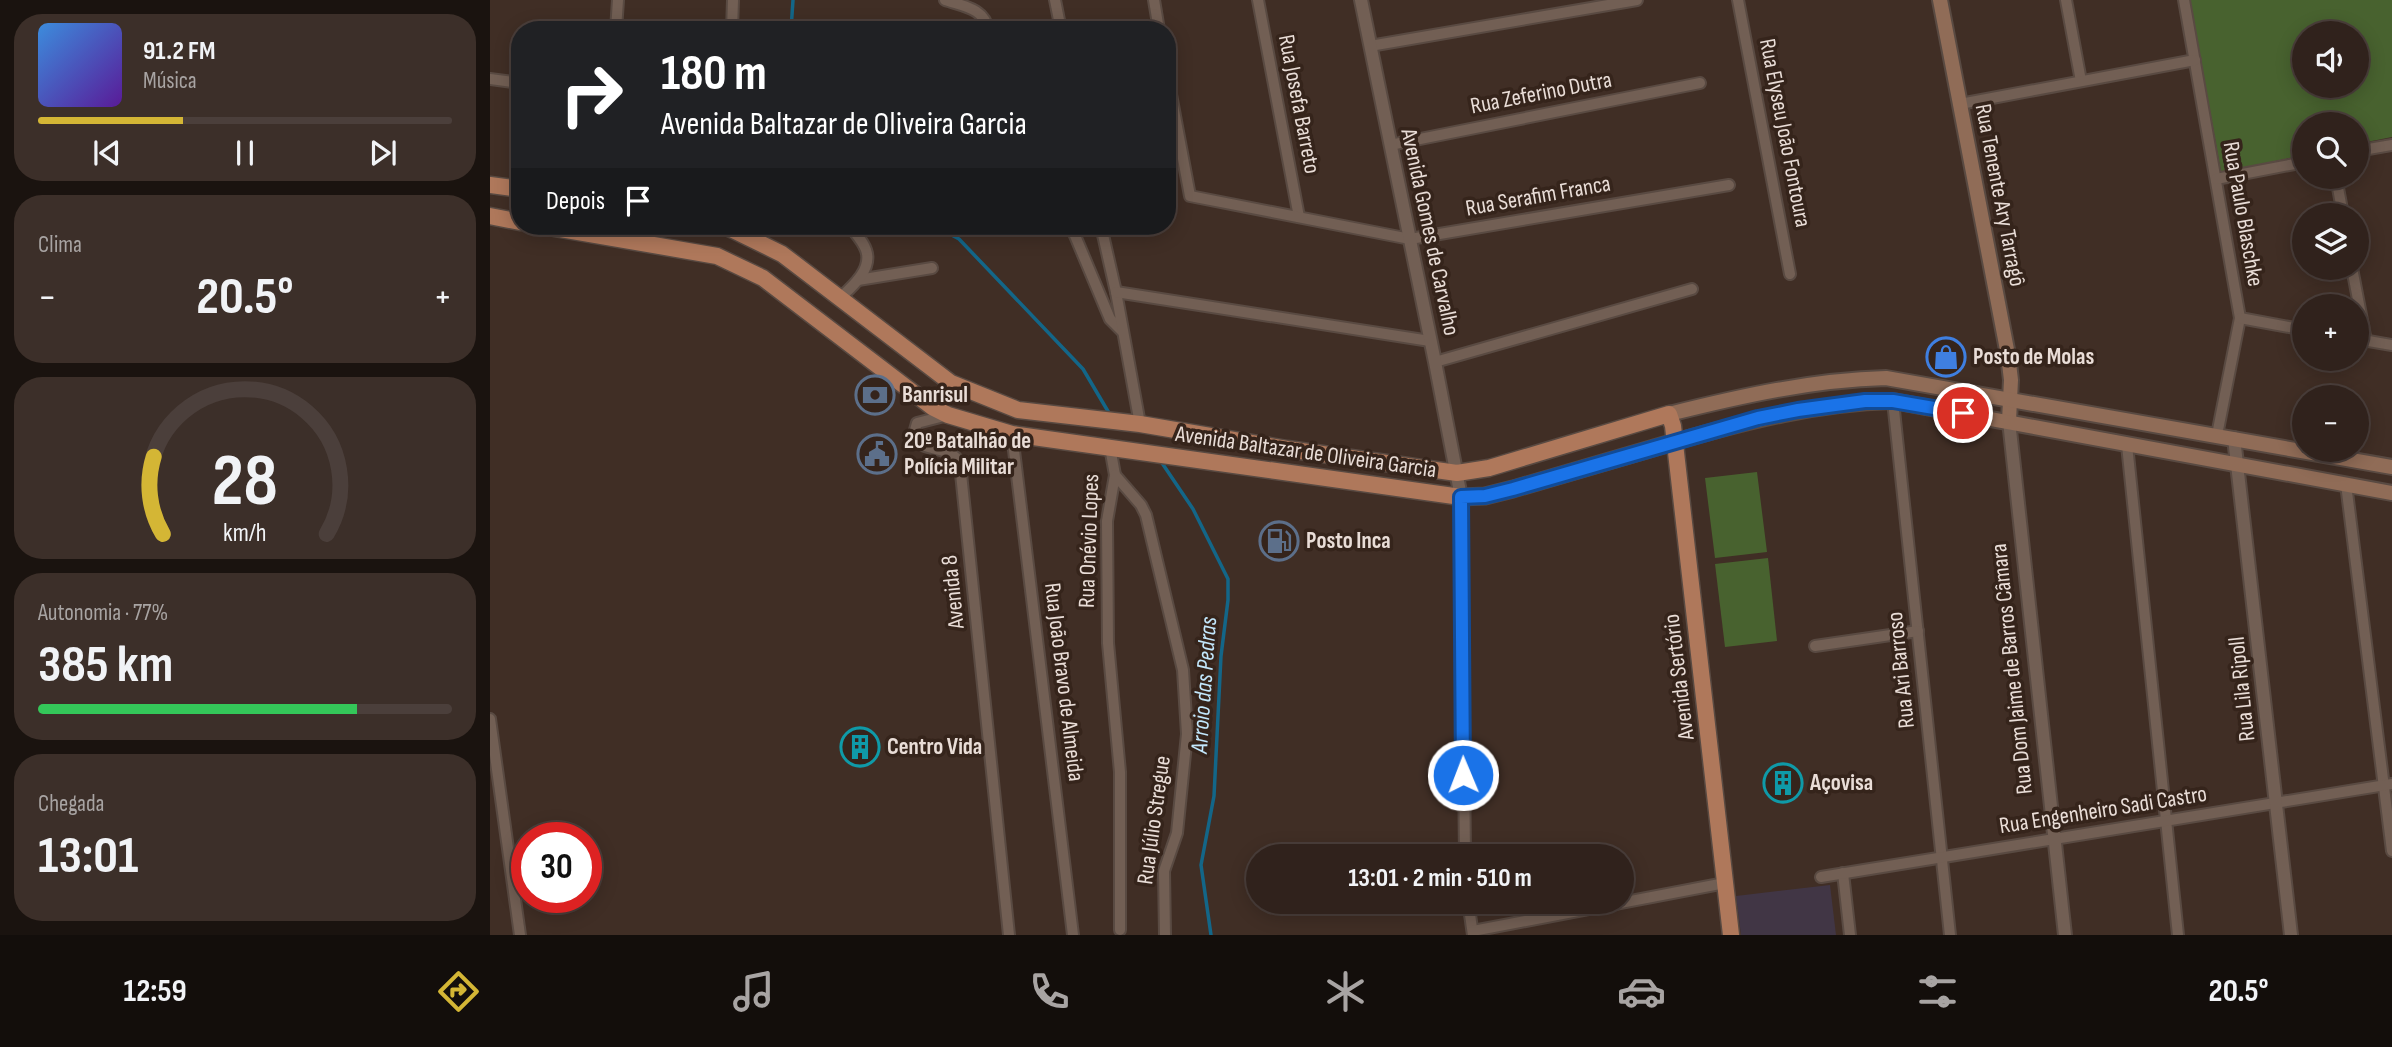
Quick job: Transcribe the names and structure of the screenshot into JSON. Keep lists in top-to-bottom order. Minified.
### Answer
{"streets":{"main road":["Rua Tenente Ary Tarragô","Avenida Baltazar de Oliveira Garcia","Rua Dom Jaime de Barros Câmara","Avenida Sertório"],"street":["Rua Zeferino Dutra","Rua Josefa Barreto","Rua Elyseu João Fontoura","Rua Serafim Franca","Rua Paulo Blaschke","Avenida Gomes de Carvalho","Rua Onévio Lopes","Avenida 8","Rua Ari Barroso","Rua João Bravo de Almeida","Rua Lila Ripoll","Rua Engenheiro Sadi Castro","Rua Júlio Stregue"]},"crossings":[["Rua Zeferino Dutra","Avenida Gomes de Carvalho"],["Rua Josefa Barreto","Rua Serafim Franca"],["Rua Tenente Ary Tarragô","Avenida Baltazar de Oliveira Garcia"],["Rua Tenente Ary Tarragô","Rua Dom Jaime de Barros Câmara"],["Rua Serafim Franca","Avenida Gomes de Carvalho"],["Rua Paulo Blaschke","Avenida Baltazar de Oliveira Garcia"],["Avenida Gomes de Carvalho","Avenida Baltazar de Oliveira Garcia"],["Avenida Baltazar de Oliveira Garcia","Rua Onévio Lopes"],["Avenida Baltazar de Oliveira Garcia","Avenida 8"],["Avenida Baltazar de Oliveira Garcia","Rua Dom Jaime de Barros Câmara"],["Avenida Baltazar de Oliveira Garcia","Rua Ari Barroso"],["Avenida Baltazar de Oliveira Garcia","Avenida Sertório"],["Avenida Baltazar de Oliveira Garcia","Rua João Bravo de Almeida"],["Avenida Baltazar de Oliveira Garcia","Rua Lila Ripoll"],["Rua Onévio Lopes","Rua Júlio Stregue"],["Rua Dom Jaime de Barros Câmara","Rua Engenheiro Sadi Castro"],["Rua Ari Barroso","Rua Engenheiro Sadi Castro"],["Rua Lila Ripoll","Rua Engenheiro Sadi Castro"]],"water":["Arroio das Pedras"],"places":{"shop":["Posto de Molas"],"bank":["Banrisul"],"public building":["20º Batalhão de Polícia Militar"],"fuel station":["Posto Inca"],"building":["Centro Vida","Açovisa"]},"page":{"map_buttons":["+","−"],"turn":["180 m","Avenida Baltazar de Oliveira Garcia"],"song":["91.2 FM","Música"],"then":"Depois","tile":["Clima",["Autonomia · 77%","385 km"],["Chegada","13:01"]],"heat":["−","20.5°","+"],"limit":"30","trip":"13:01 · 2 min · 510 m","tabs":["12:59","20.5°"],"gauge":["28","km/h"]}}
